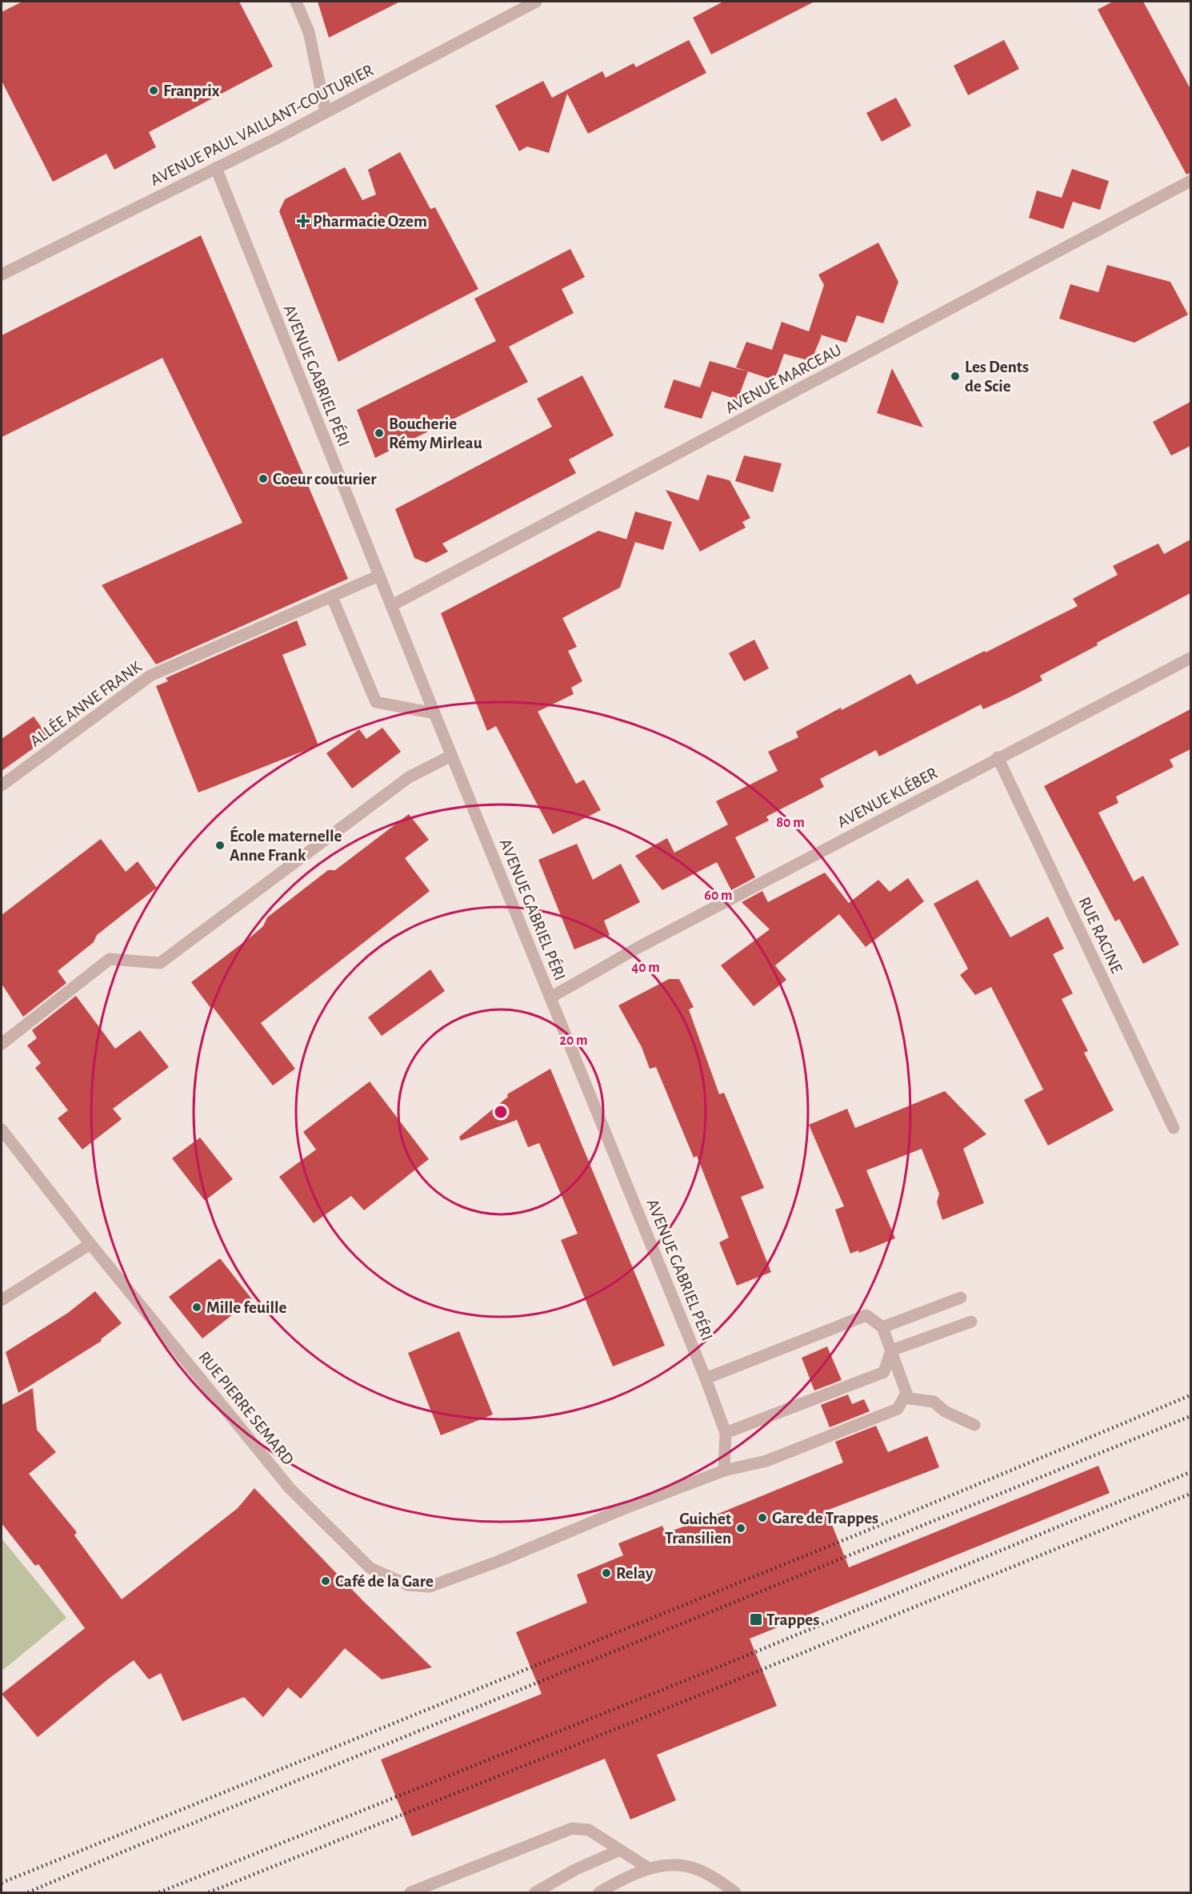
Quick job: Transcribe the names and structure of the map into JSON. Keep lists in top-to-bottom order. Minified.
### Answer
{"streets":{"street":["AVENUE PAUL VAILLANT-COUTURIER","AVENUE GABRIEL PÉRI","AVENUE MARCEAU","ALLÉE ANNE FRANK","AVENUE KLÉBER","RUE RACINE","RUE PIERRE SEMARD"]},"crossings":[["AVENUE PAUL VAILLANT-COUTURIER","AVENUE GABRIEL PÉRI"],["AVENUE GABRIEL PÉRI","AVENUE MARCEAU"],["AVENUE GABRIEL PÉRI","ALLÉE ANNE FRANK"],["AVENUE GABRIEL PÉRI","AVENUE KLÉBER"],["AVENUE GABRIEL PÉRI","RUE PIERRE SEMARD"],["AVENUE KLÉBER","RUE RACINE"]],"places":{"other":["Franprix","Les Dents de Scie","Boucherie Rémy Mirleau","Coeur couturier","École maternelle Anne Frank","Mille feuille","Gare de Trappes","Guichet Transilien","Relay","Café de la Gare"],"health":["Pharmacie Ozem"],"transit":["Trappes"]},"rings":["80 m","60 m","40 m","20 m"]}
